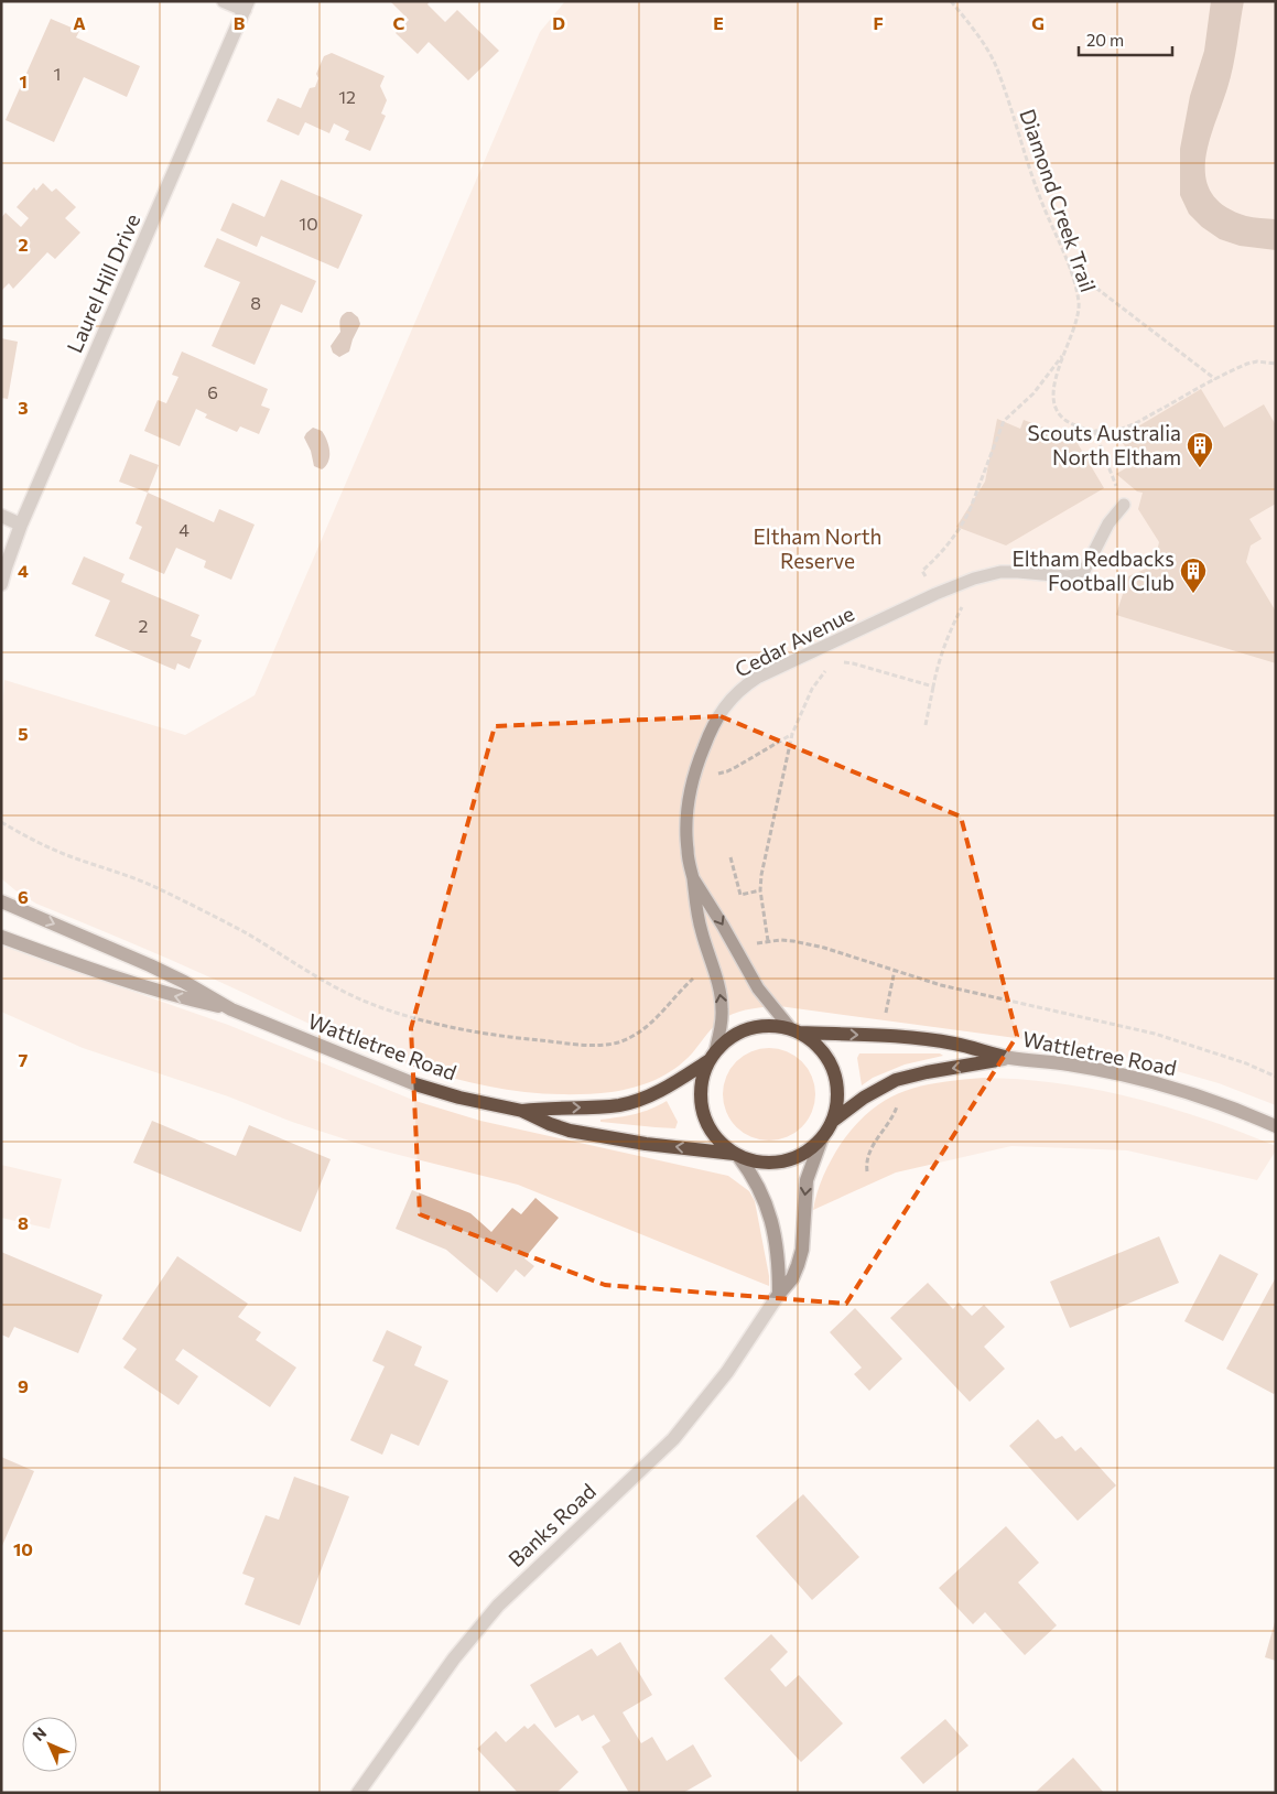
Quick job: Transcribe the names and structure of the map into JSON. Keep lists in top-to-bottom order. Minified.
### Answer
{"streets":{"main road":["Wattletree Road"],"street":["Laurel Hill Drive","Banks Road"],"lane":["Cedar Avenue"],"path":["Diamond Creek Trail"]},"crossings":[["Cedar Avenue","Wattletree Road"],["Cedar Avenue","Banks Road"],["Wattletree Road","Banks Road"]],"parks":["Eltham North Reserve"],"places":{"building":["Scouts Australia North Eltham","Eltham Redbacks Football Club"]},"house_numbers":["1","12","10","8","6","4","2"],"scale_bar":"20 m","north":"top left","grid":{"columns":["A","B","C","D","E","F","G"],"rows":["1","2","3","4","5","6","7","8","9","10"]}}
